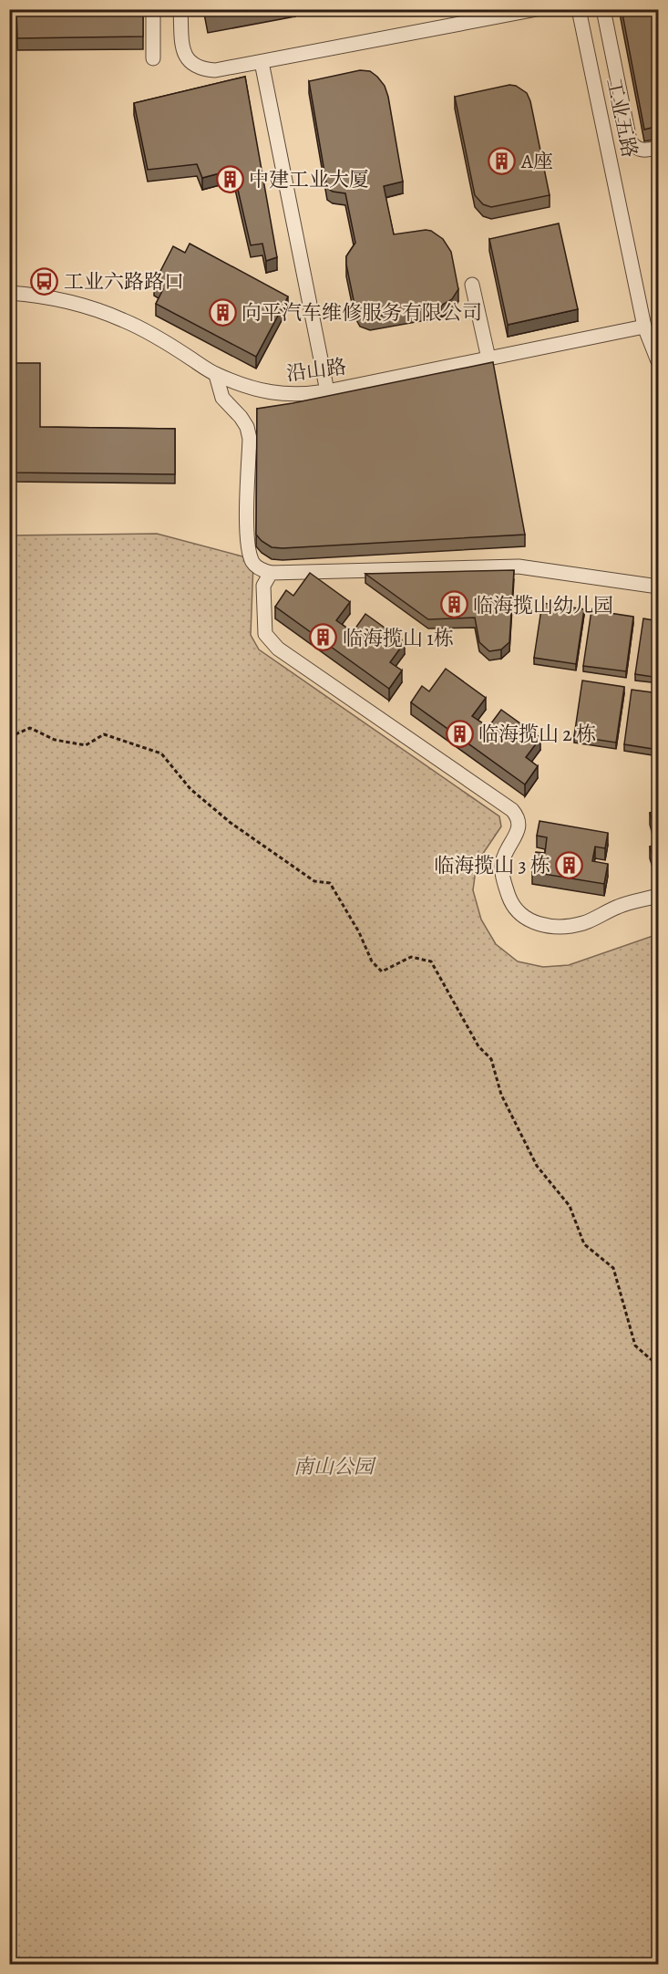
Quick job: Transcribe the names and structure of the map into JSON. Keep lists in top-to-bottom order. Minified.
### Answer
{"streets":{"street":["工业五路","沿山路"]},"crossings":[["工业五路","沿山路"]],"parks":["南山公园"],"places":{"building":["A座","中建工业大厦","向平汽车维修服务有限公司","临海揽山幼儿园","临海揽山 1栋","临海揽山 2 栋","临海揽山 3 栋"],"bus stop":["工业六路路口"]}}
